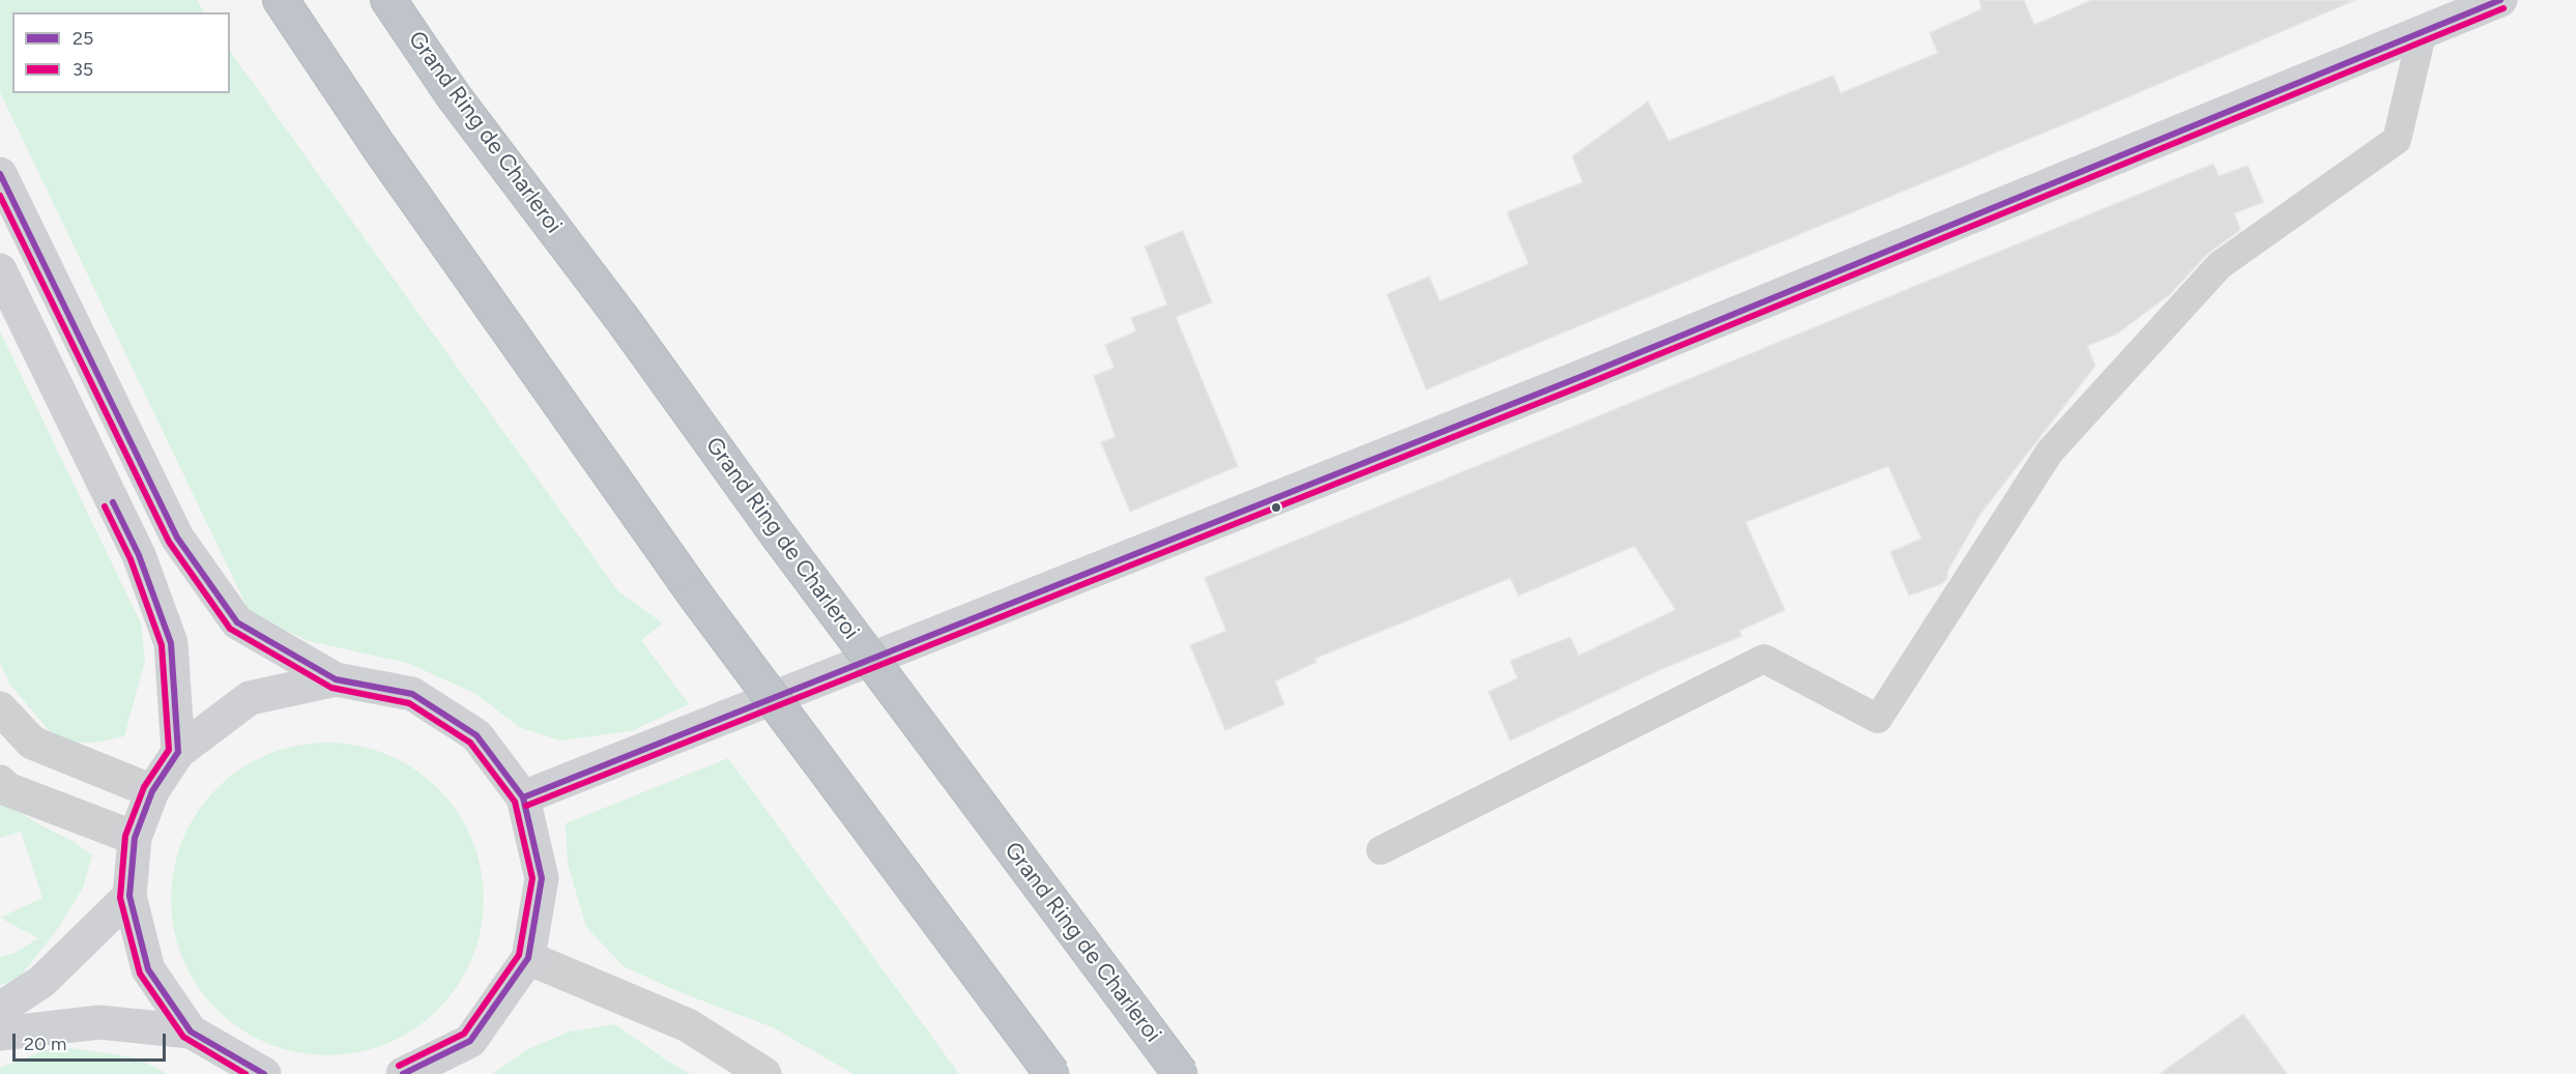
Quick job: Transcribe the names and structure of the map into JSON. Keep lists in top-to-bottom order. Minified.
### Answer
{"streets":{"highway":["Grand Ring de Charleroi"]},"lines":["transit line 25","transit line 35"],"legend":["25","35"],"scale_bar":"20 m"}
